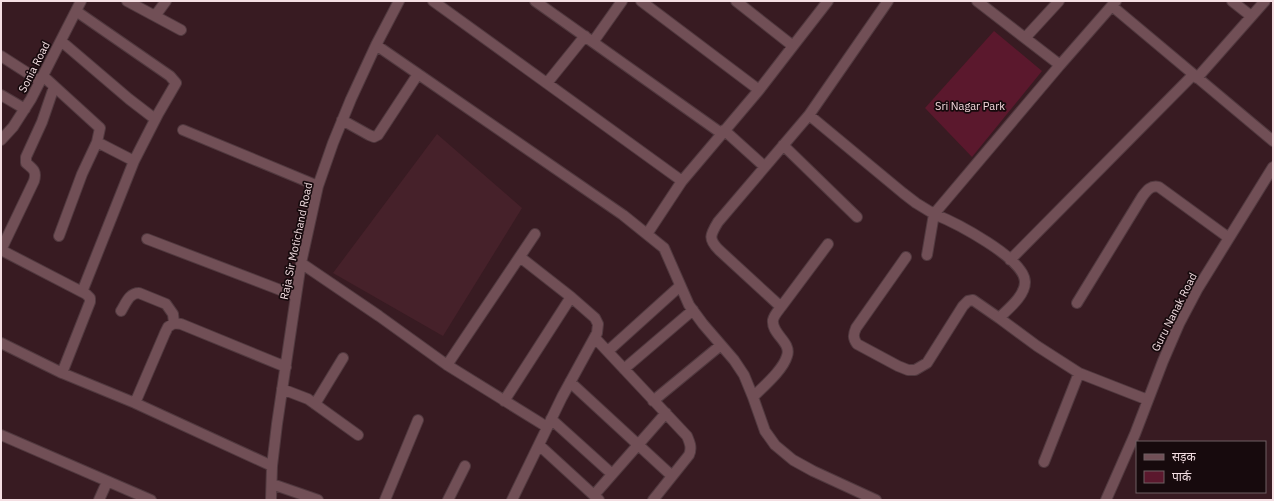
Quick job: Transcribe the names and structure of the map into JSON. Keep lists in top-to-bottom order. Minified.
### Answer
{"streets":{"street":["Sonia Road","Raja Sir Motichand Road","Guru Nanak Road"]},"parks":["Sri Nagar Park"],"legend":["सड़क","पार्क"]}
